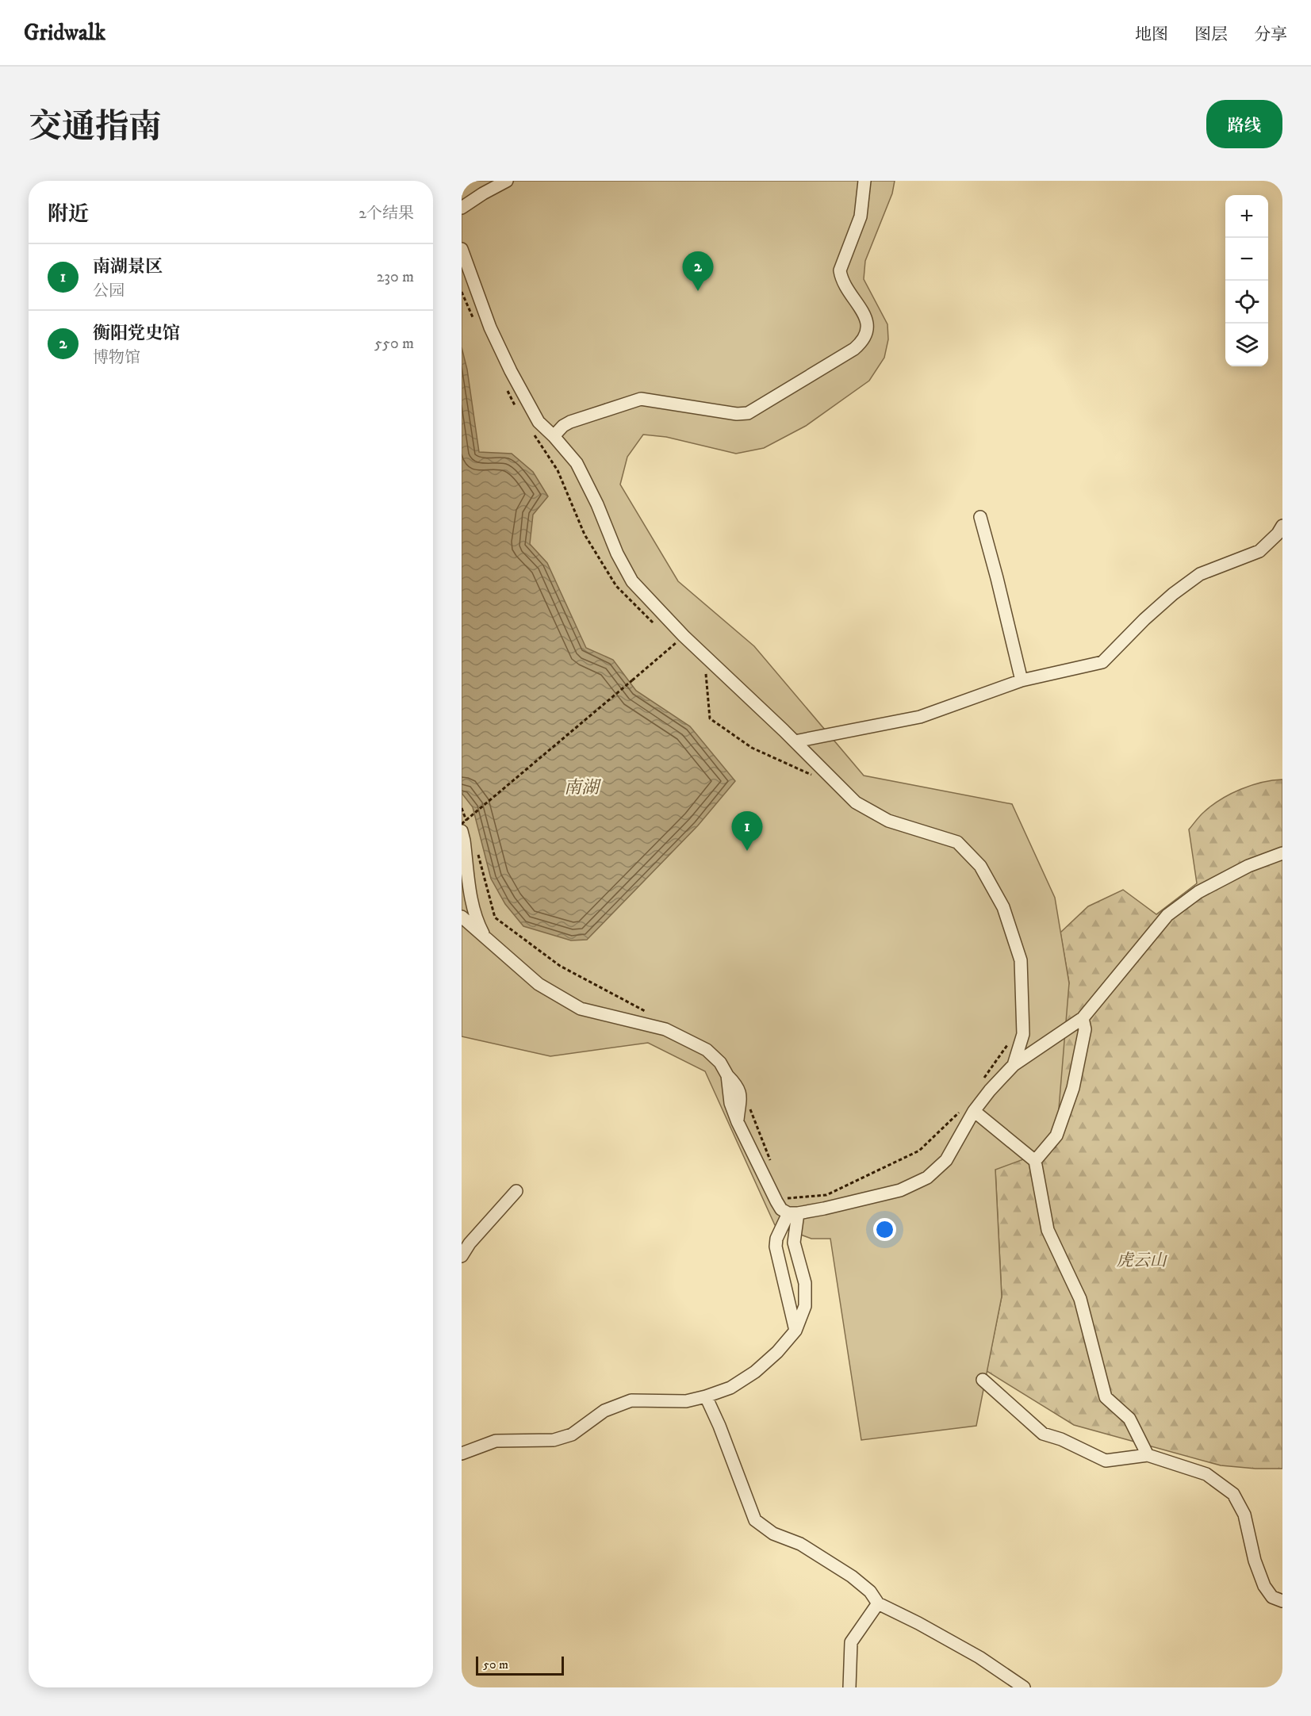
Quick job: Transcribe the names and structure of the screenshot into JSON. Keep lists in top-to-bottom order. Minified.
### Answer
{"water":["南湖"],"parks":["虎云山"],"scale_bar":"50 m","page":{"header":"Gridwalk","nav":["地图","图层","分享"],"title":"交通指南","buttons":"路线","heading":["附近","2个结果"],"map_buttons":["+","−"],"list":[{"mark":"1","name":"南湖景区","note":"公园","value":"230 m"},{"mark":"2","name":"衡阳党史馆","note":"博物馆","value":"550 m"}],"pins":["2","1"],"scale":"50 m"}}
